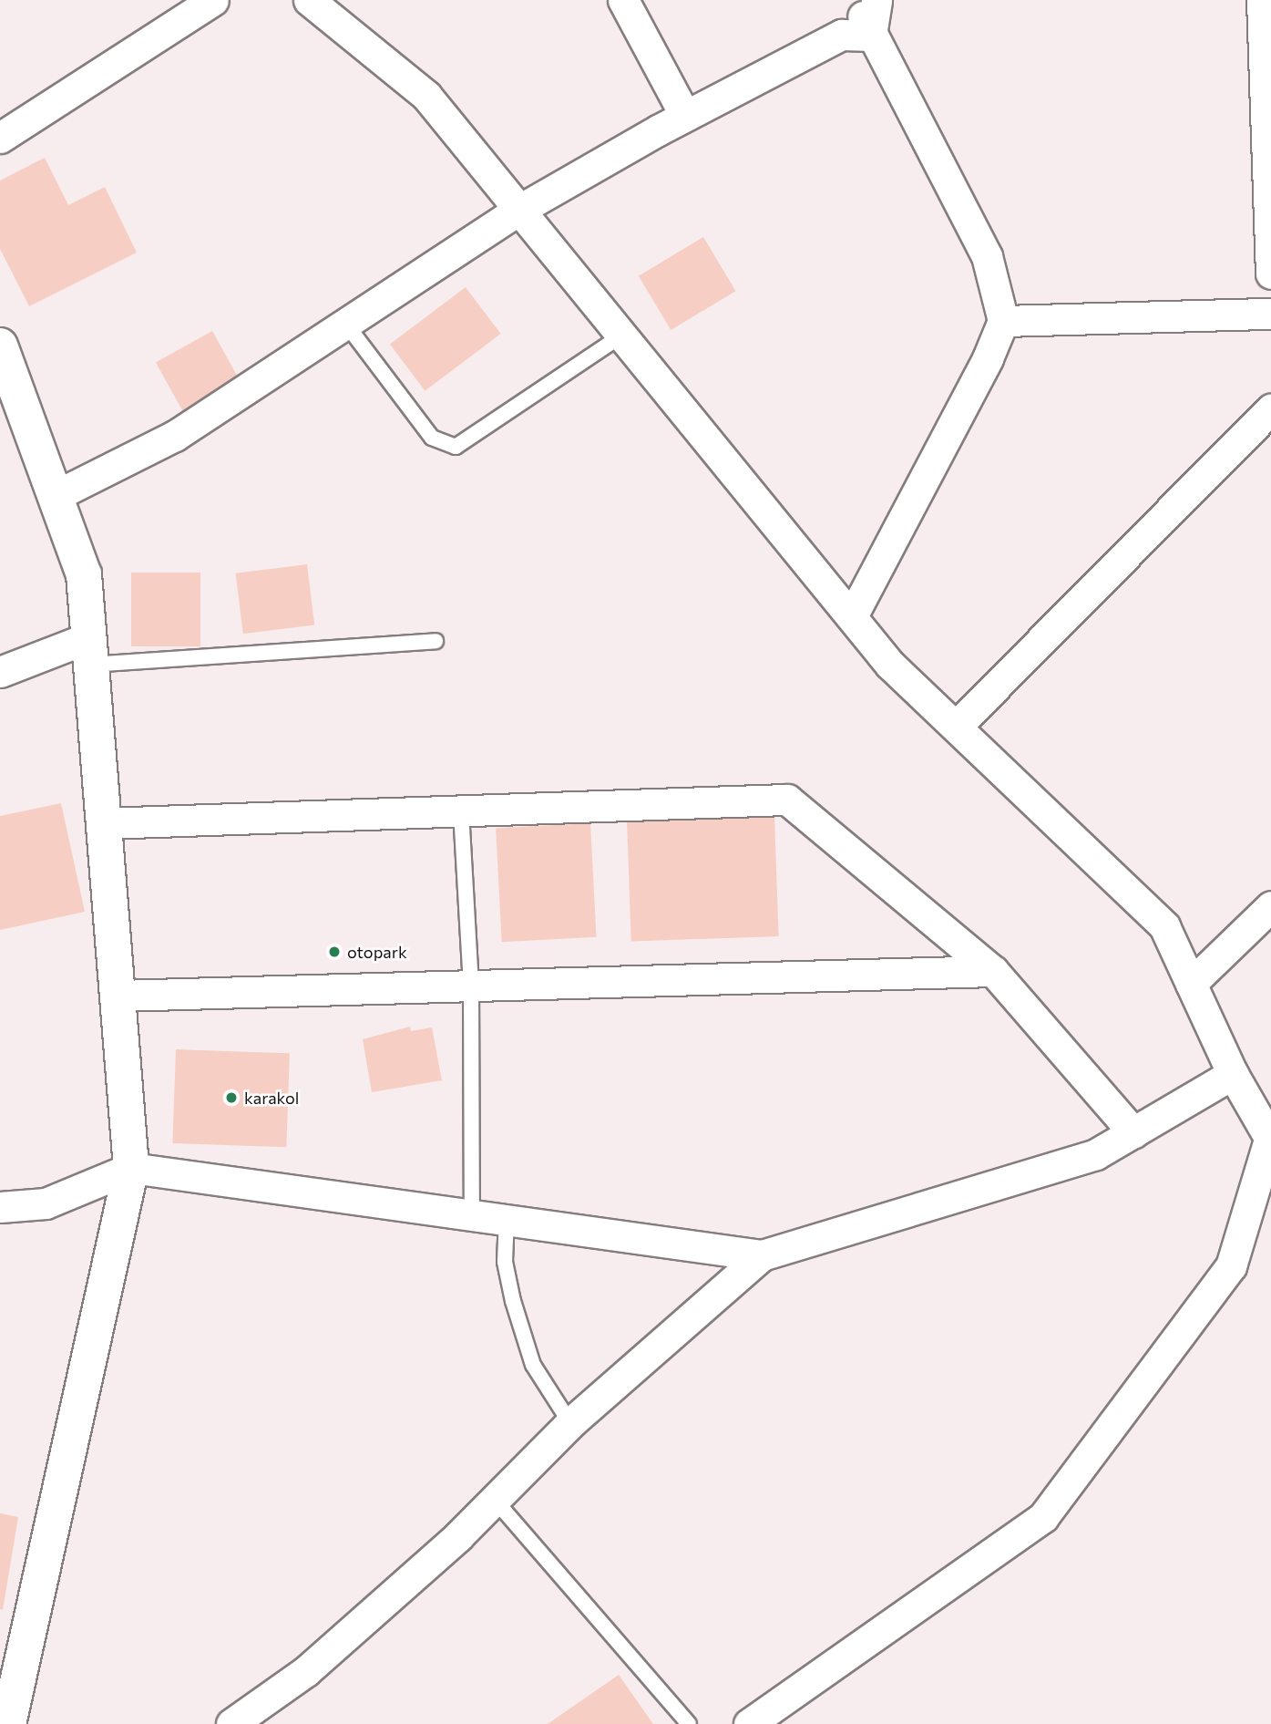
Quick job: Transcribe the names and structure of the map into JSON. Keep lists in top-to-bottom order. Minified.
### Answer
{"places":["otopark","karakol"]}
